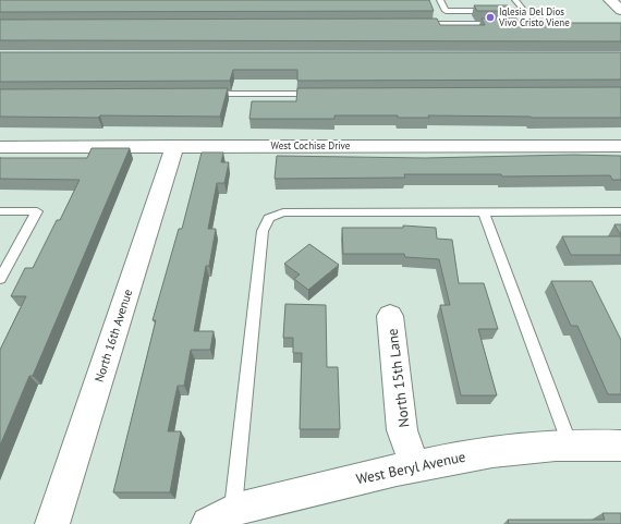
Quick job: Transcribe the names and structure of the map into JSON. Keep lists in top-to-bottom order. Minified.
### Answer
{"streets":{"street":["West Cochise Drive","North 16th Avenue","North 15th Lane","West Beryl Avenue"]},"crossings":[["West Cochise Drive","North 16th Avenue"],["North 15th Lane","West Beryl Avenue"]],"places":["Iglesia Del Dios Vivo Cristo Viene"]}
